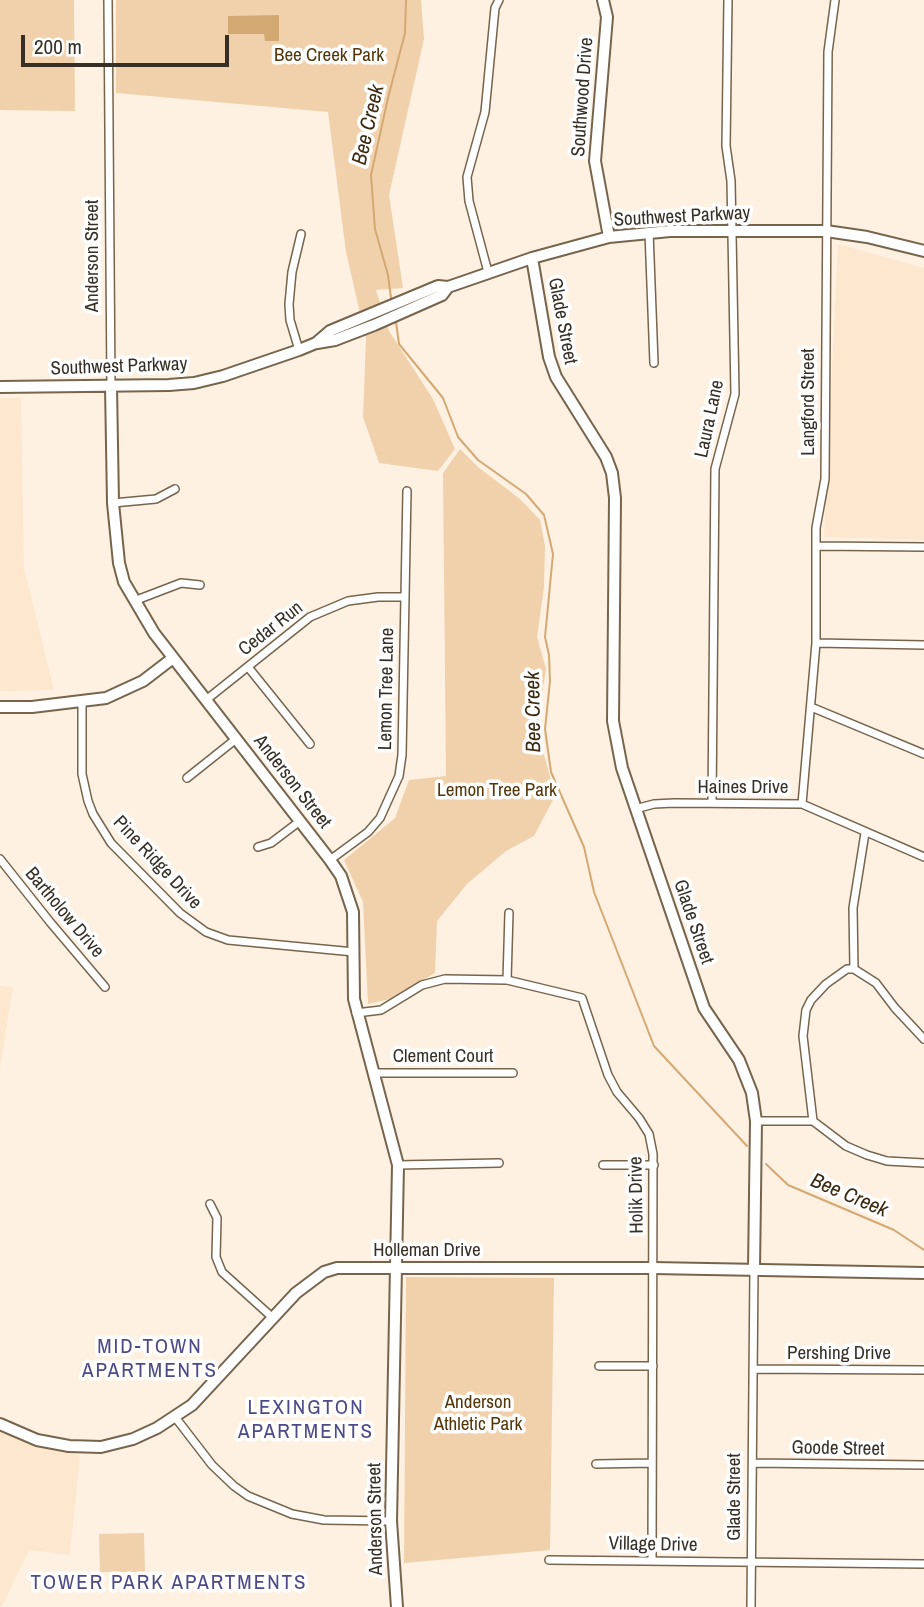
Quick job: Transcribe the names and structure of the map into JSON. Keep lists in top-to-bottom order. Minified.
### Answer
{"streets":{"street":["Southwood Drive","Southwest Parkway","Anderson Street","Glade Street","Langford Street","Laura Lane","Cedar Run","Lemon Tree Lane","Haines Drive","Pine Ridge Drive","Bartholow Drive","Clement Court","Holik Drive","Holleman Drive","Pershing Drive","Goode Street","Village Drive"]},"crossings":[["Southwood Drive","Southwest Parkway"],["Southwest Parkway","Anderson Street"],["Southwest Parkway","Glade Street"],["Southwest Parkway","Langford Street"],["Southwest Parkway","Laura Lane"],["Anderson Street","Cedar Run"],["Anderson Street","Lemon Tree Lane"],["Anderson Street","Pine Ridge Drive"],["Anderson Street","Clement Court"],["Anderson Street","Holik Drive"],["Anderson Street","Holleman Drive"],["Glade Street","Haines Drive"],["Glade Street","Holleman Drive"],["Glade Street","Pershing Drive"],["Glade Street","Goode Street"],["Glade Street","Village Drive"],["Langford Street","Haines Drive"],["Laura Lane","Haines Drive"],["Cedar Run","Lemon Tree Lane"],["Holik Drive","Holleman Drive"],["Holik Drive","Village Drive"]],"districts":["MID-TOWN APARTMENTS","LEXINGTON APARTMENTS","TOWER PARK APARTMENTS"],"water":["Bee Creek"],"parks":["Bee Creek Park","Lemon Tree Park","Anderson Athletic Park"],"scale_bar":"200 m"}
